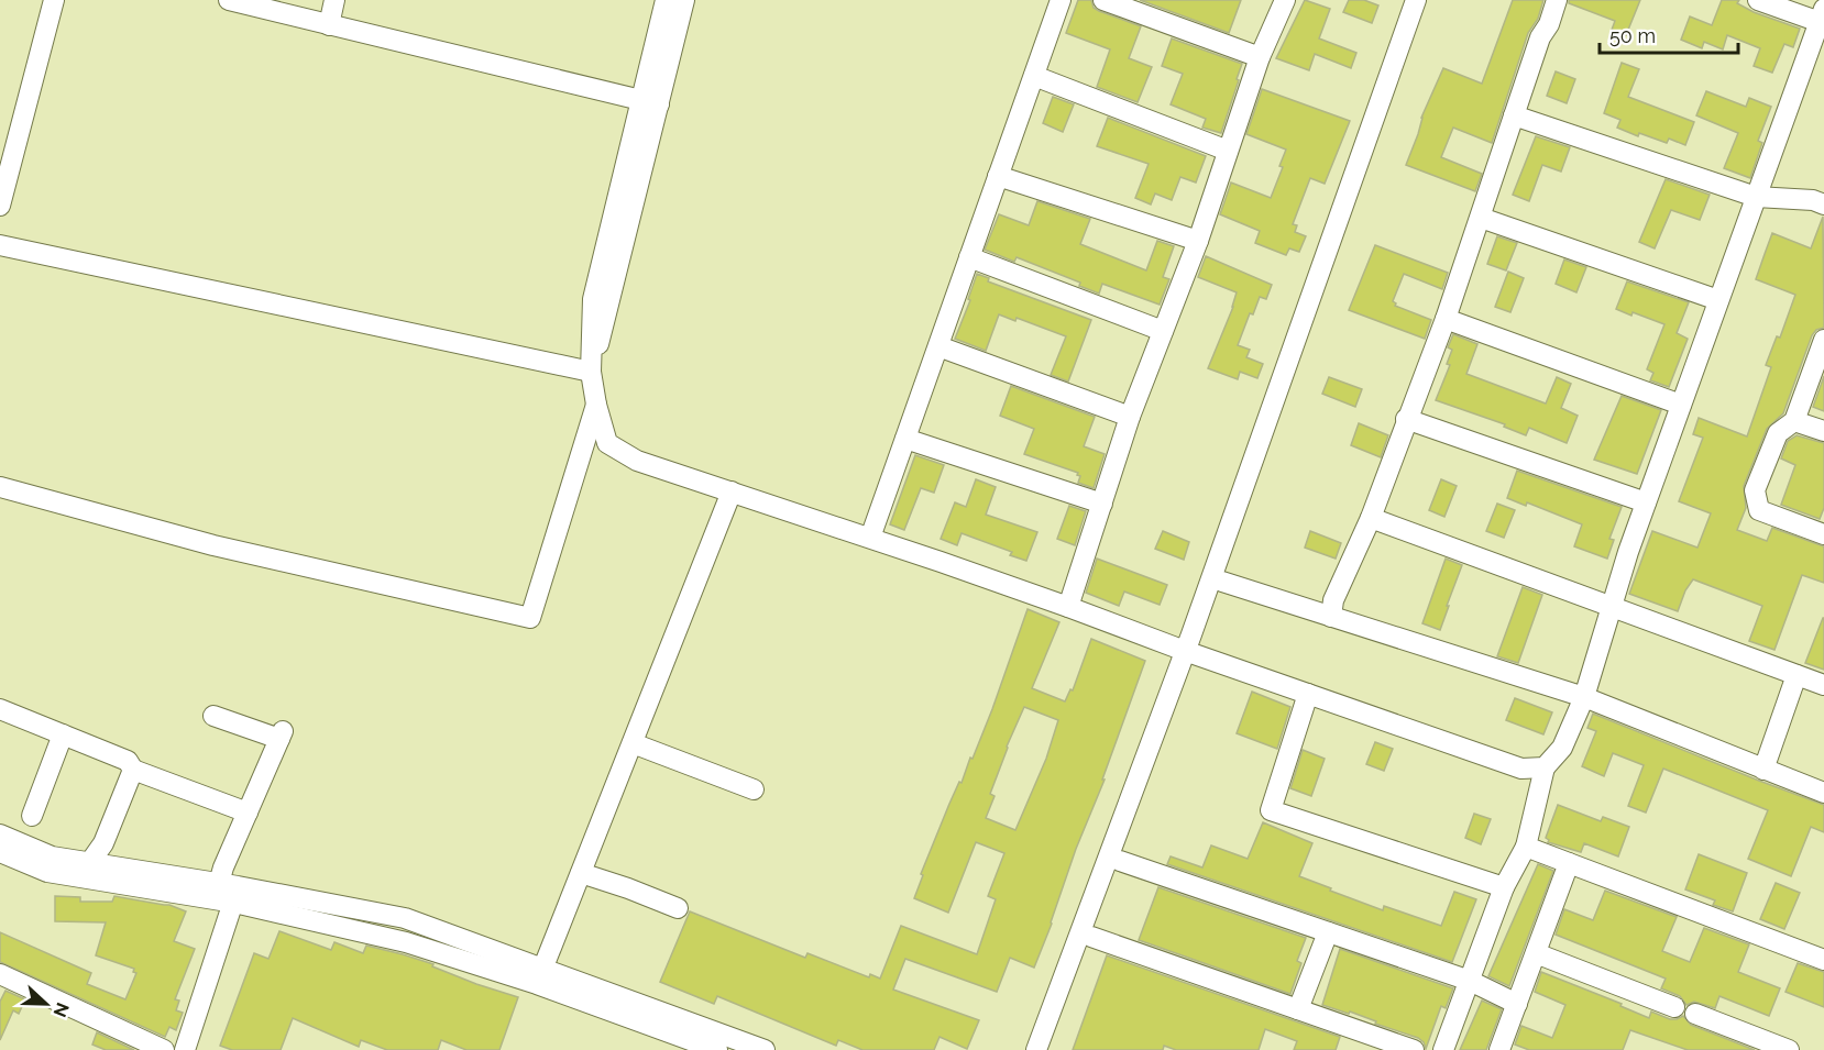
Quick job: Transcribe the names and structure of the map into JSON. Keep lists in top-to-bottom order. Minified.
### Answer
{"scale_bar":"50 m","north":"right"}
